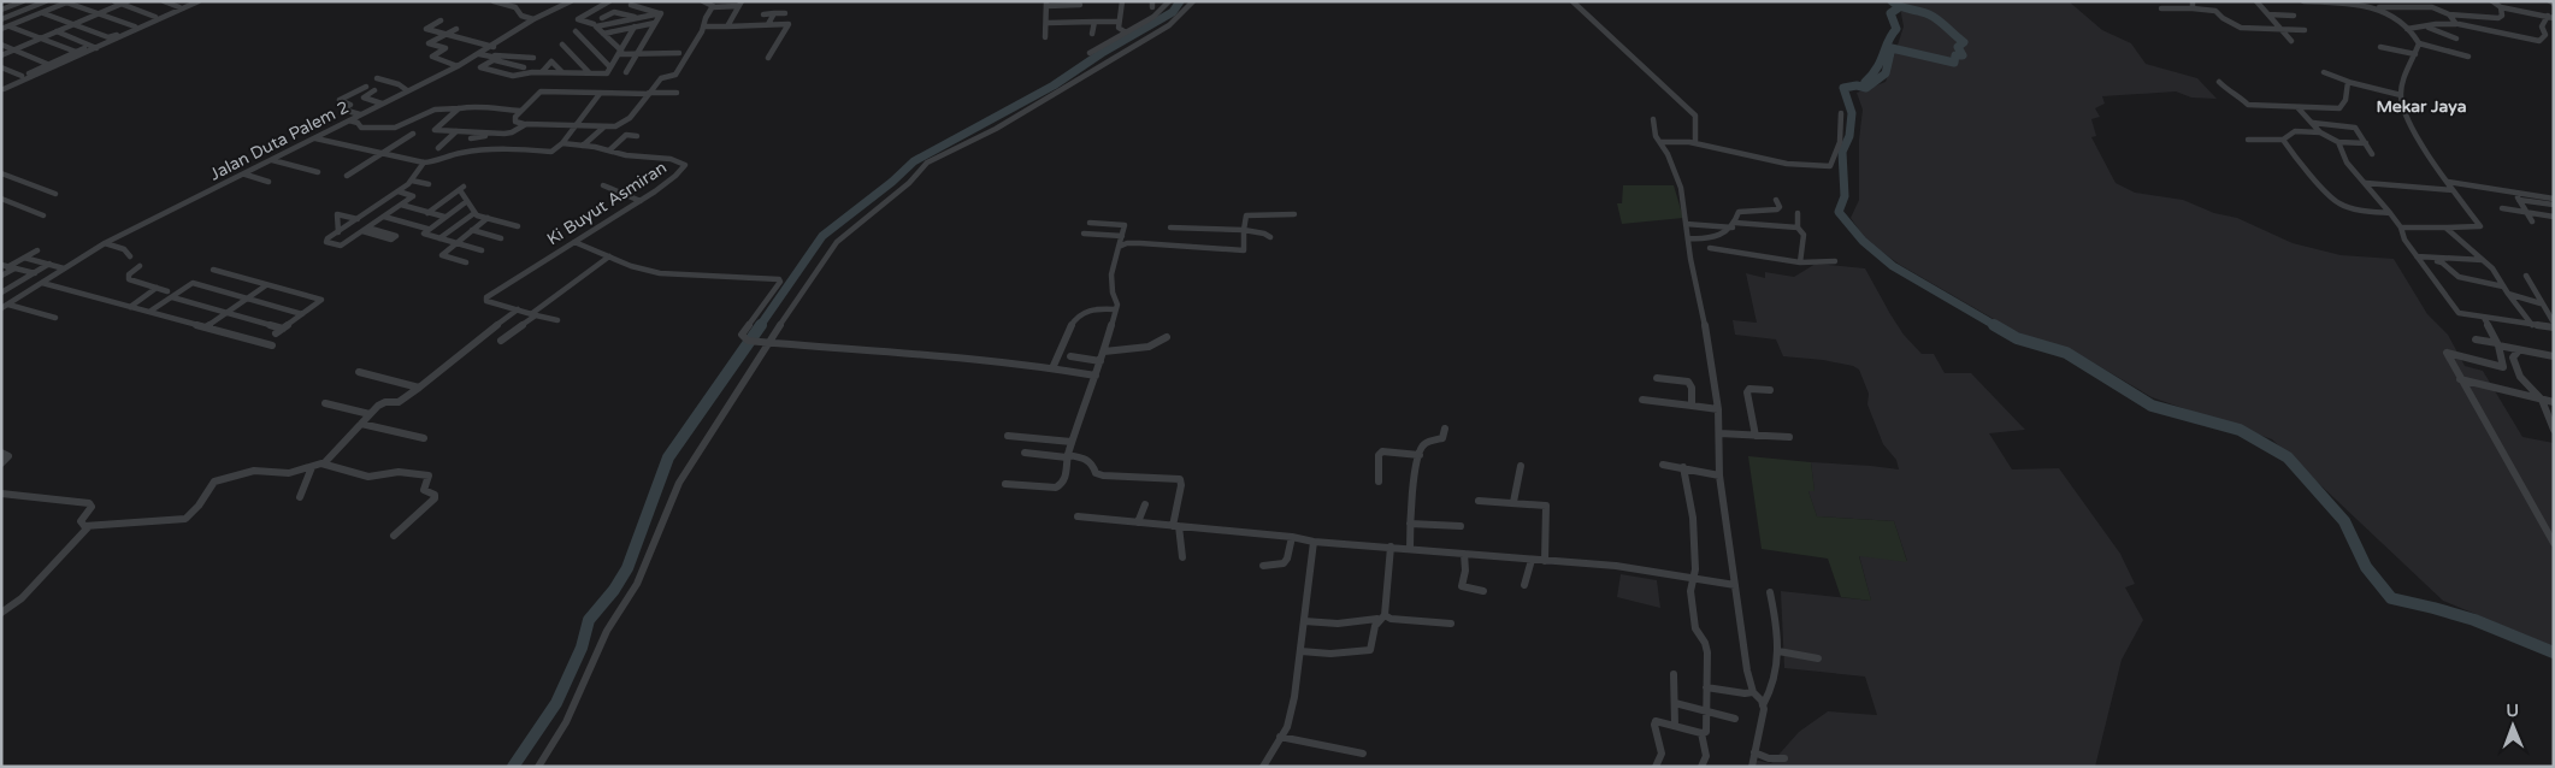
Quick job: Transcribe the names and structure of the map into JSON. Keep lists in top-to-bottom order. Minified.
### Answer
{"streets":{"street":["Jalan Duta Palem 2","Ki Buyut Asmiran"]},"crossings":[["Jalan Duta Palem 2","Ki Buyut Asmiran"]],"districts":["Mekar Jaya"],"north":"top"}
